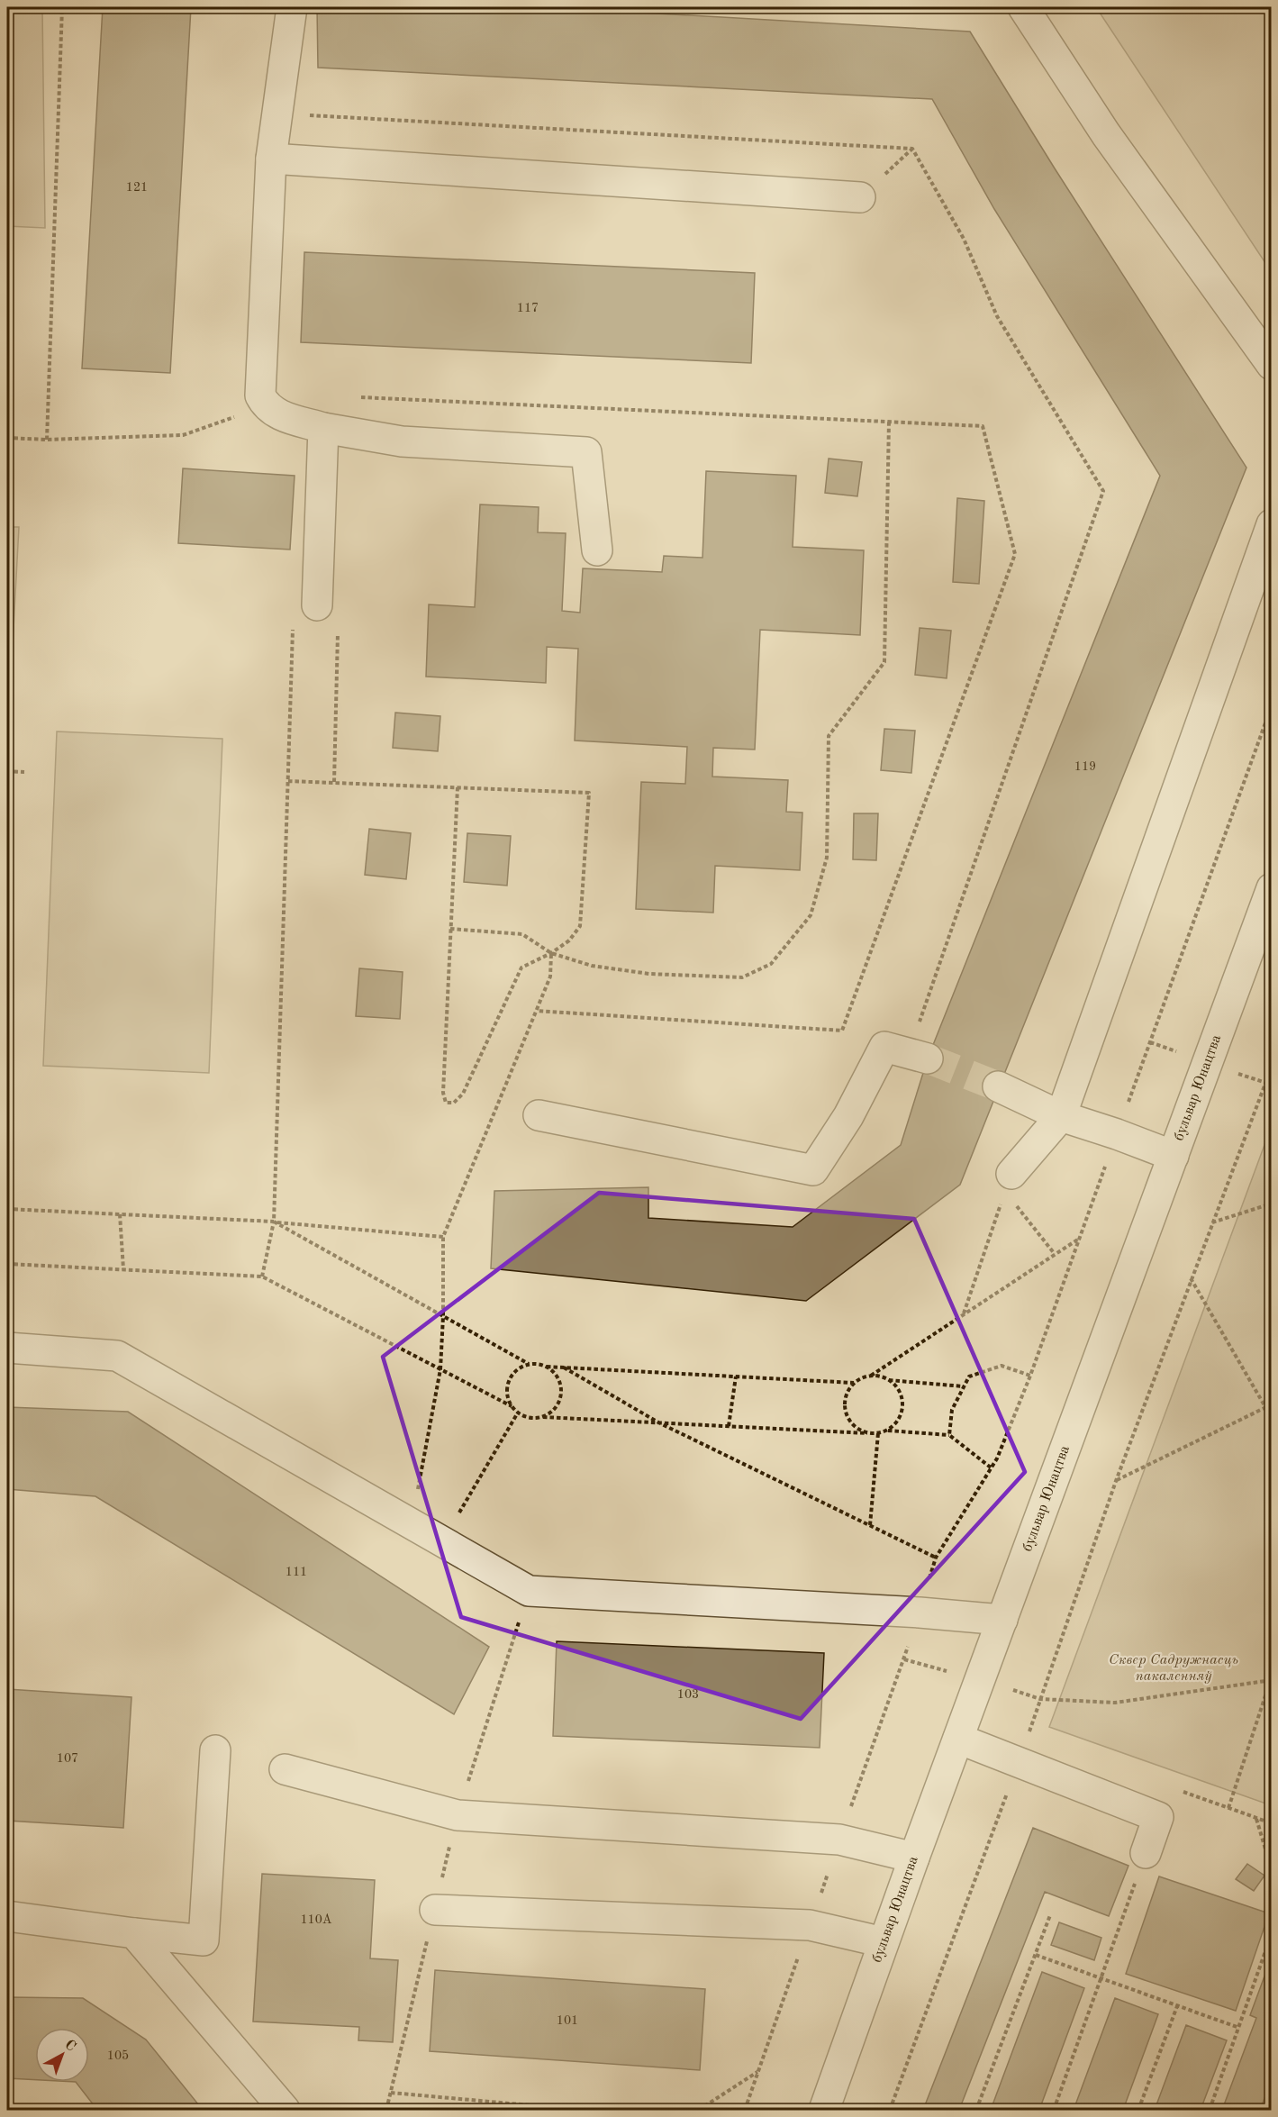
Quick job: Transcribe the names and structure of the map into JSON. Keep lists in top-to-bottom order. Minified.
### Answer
{"streets":{"street":["бульвар Юнацтва"]},"parks":["Сквер Садружнасць пакаленняў"],"house_numbers":["121","117","119","111","103","107","110А","101","105"],"north":"top right"}
